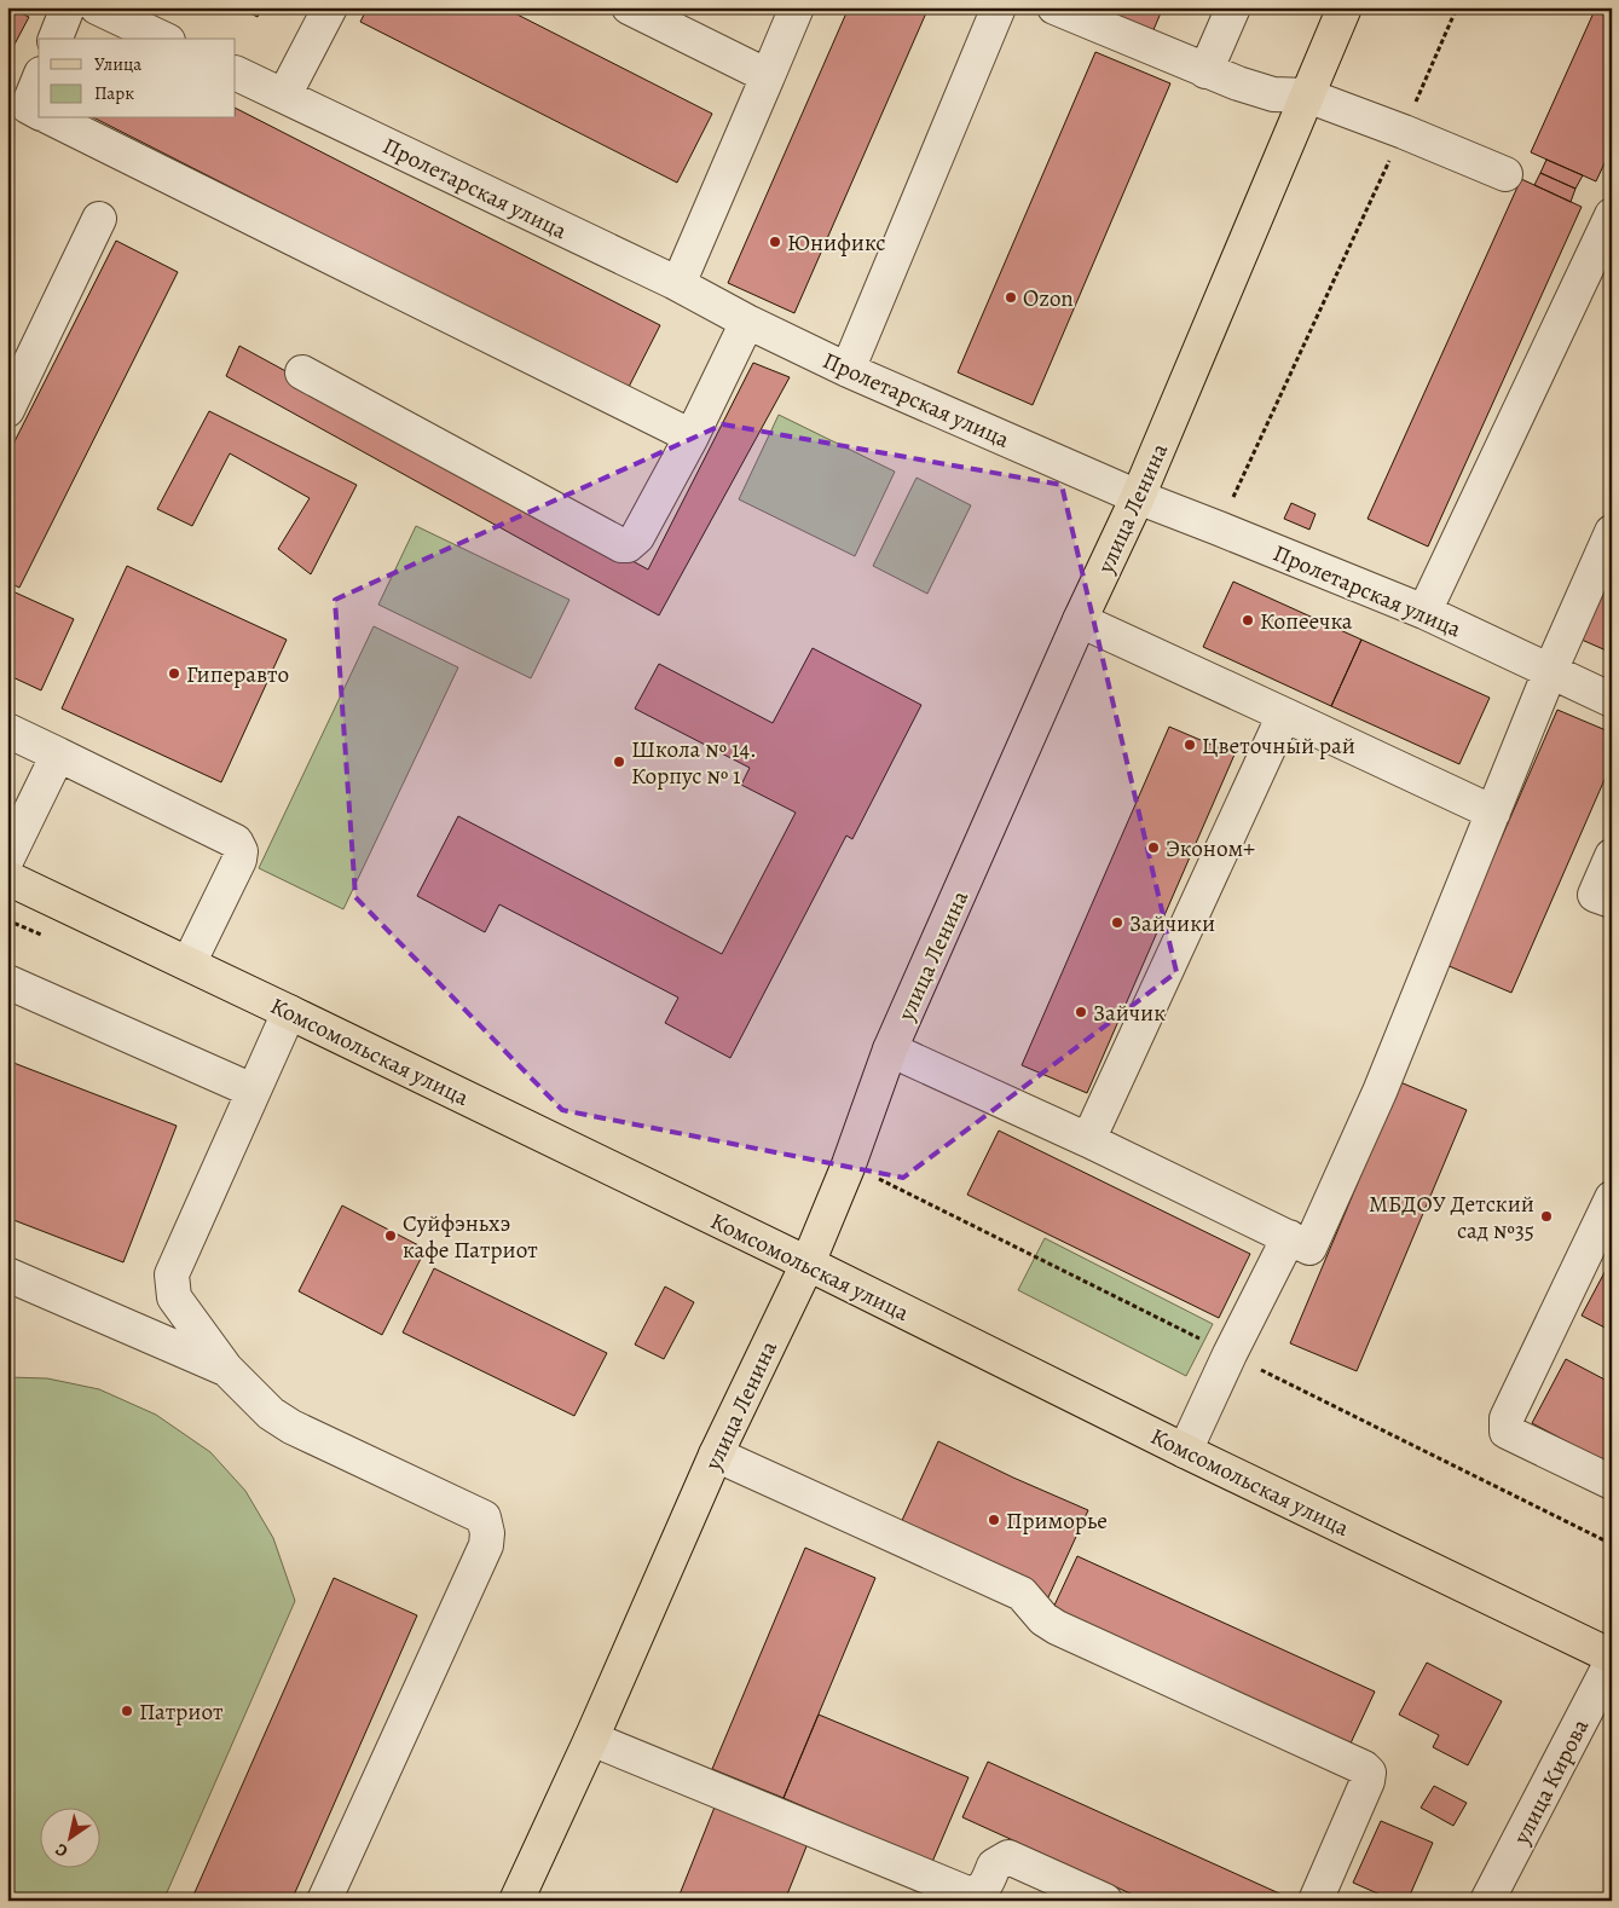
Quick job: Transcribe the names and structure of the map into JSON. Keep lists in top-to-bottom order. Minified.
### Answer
{"streets":{"main road":["улица Ленина","Комсомольская улица"],"street":["Пролетарская улица","улица Кирова"]},"crossings":[["Пролетарская улица","улица Ленина"],["улица Ленина","Комсомольская улица"]],"places":["Юнификс","Ozon","Копеечка","Гиперавто","Цветочный рай","Школа № 14. Корпус № 1","Эконом+","Зайчики","Зайчик","МБДОУ Детский сад №35","Суйфэньхэ кафе Патриот","Приморье","Патриот"],"legend":["Улица","Парк"],"north":"bottom left"}
